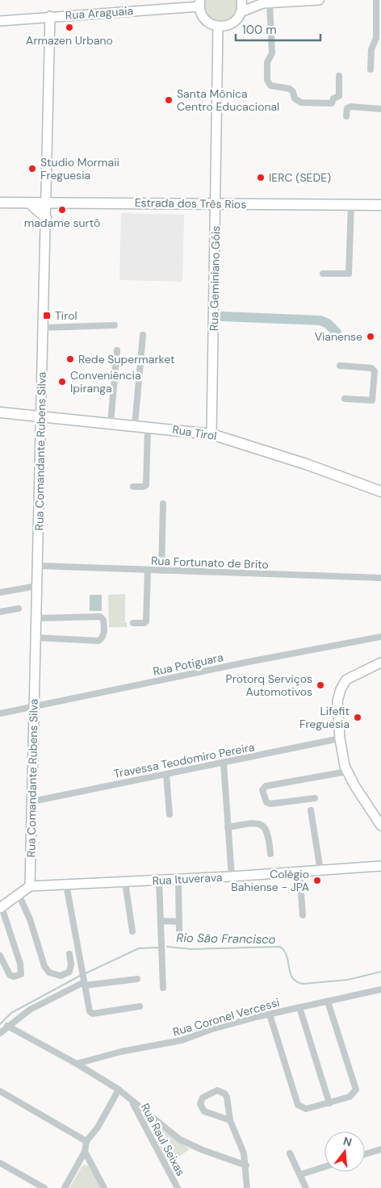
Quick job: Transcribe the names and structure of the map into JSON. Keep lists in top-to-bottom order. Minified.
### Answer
{"streets":{"main road":["Estrada dos Três Rios","Rua Tirol"],"street":["Rua Araguaia","Rua Geminiano Góis","Rua Comandante Rubens Silva","Rua Fortunato de Brito","Rua Potiguara","Travessa Teodomiro Pereira","Rua Ituverava","Rua Coronel Vercessi","Rua Raul Seixas"]},"crossings":[["Rua Araguaia","Rua Comandante Rubens Silva"],["Estrada dos Três Rios","Rua Geminiano Góis"],["Estrada dos Três Rios","Rua Comandante Rubens Silva"],["Rua Geminiano Góis","Rua Tirol"],["Rua Tirol","Rua Comandante Rubens Silva"],["Rua Comandante Rubens Silva","Rua Fortunato de Brito"],["Rua Comandante Rubens Silva","Rua Potiguara"],["Rua Comandante Rubens Silva","Travessa Teodomiro Pereira"],["Rua Comandante Rubens Silva","Rua Ituverava"]],"water":["Rio São Francisco"],"places":{"other":["Armazen Urbano","Santa Mônica Centro Educacional","Studio Mormaii Freguesia","IERC (SEDE)","madame surtô","Vianense","Rede Supermarket","Conveniência Ipiranga","Protorq Serviços Automotivos","Lifefit Freguesia","Colégio Bahiense - JPA"],"transit":["Tirol"]},"scale_bar":"100 m","north":"top"}
